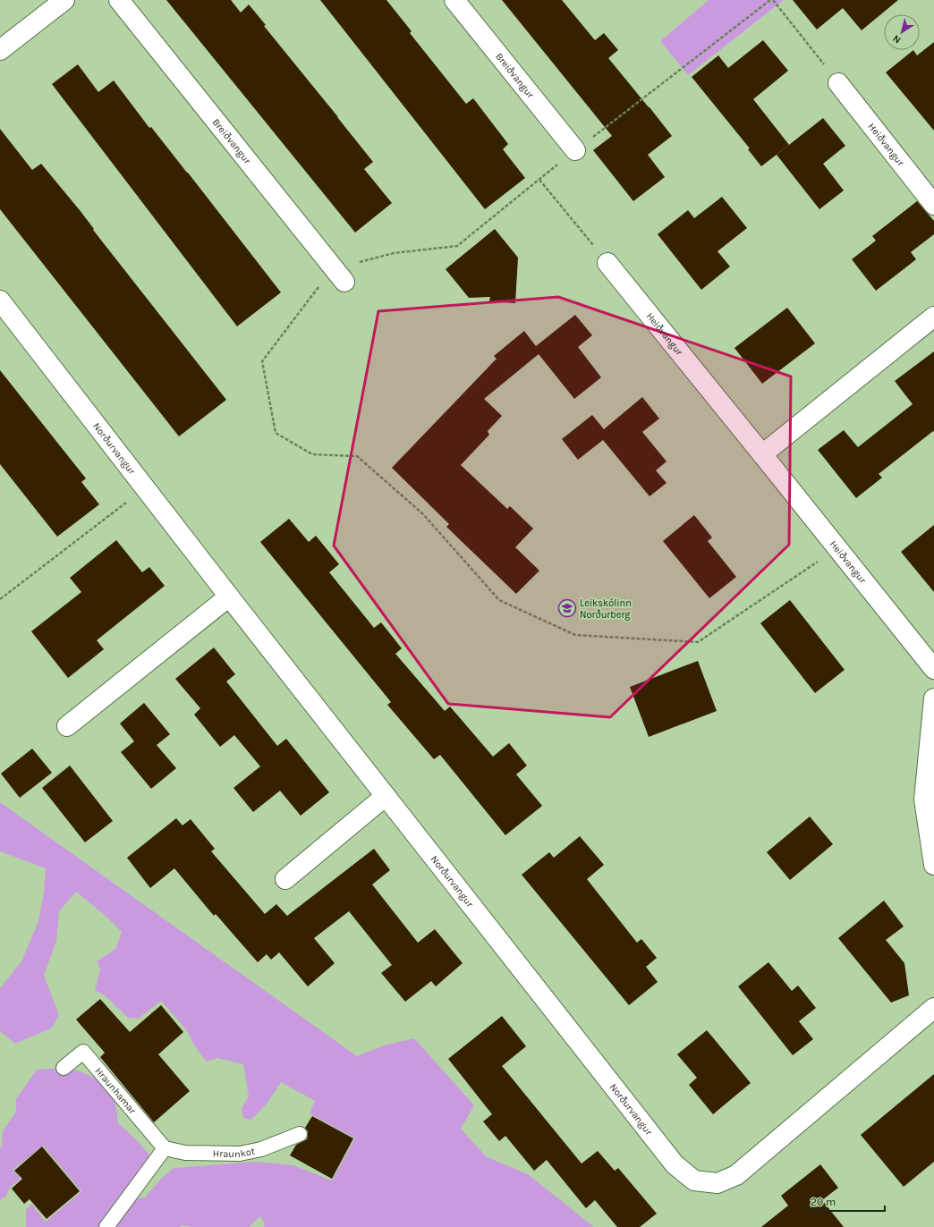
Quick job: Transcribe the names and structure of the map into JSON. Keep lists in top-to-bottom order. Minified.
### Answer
{"streets":{"street":["Breiðvangur","Heiðvangur","Norðurvangur"],"lane":["Hraunhamar","Hraunkot"]},"crossings":[["Hraunhamar","Hraunkot"]],"places":{"school or university":["Leikskólinn Norðurberg"]},"scale_bar":"20 m","north":"bottom left"}
